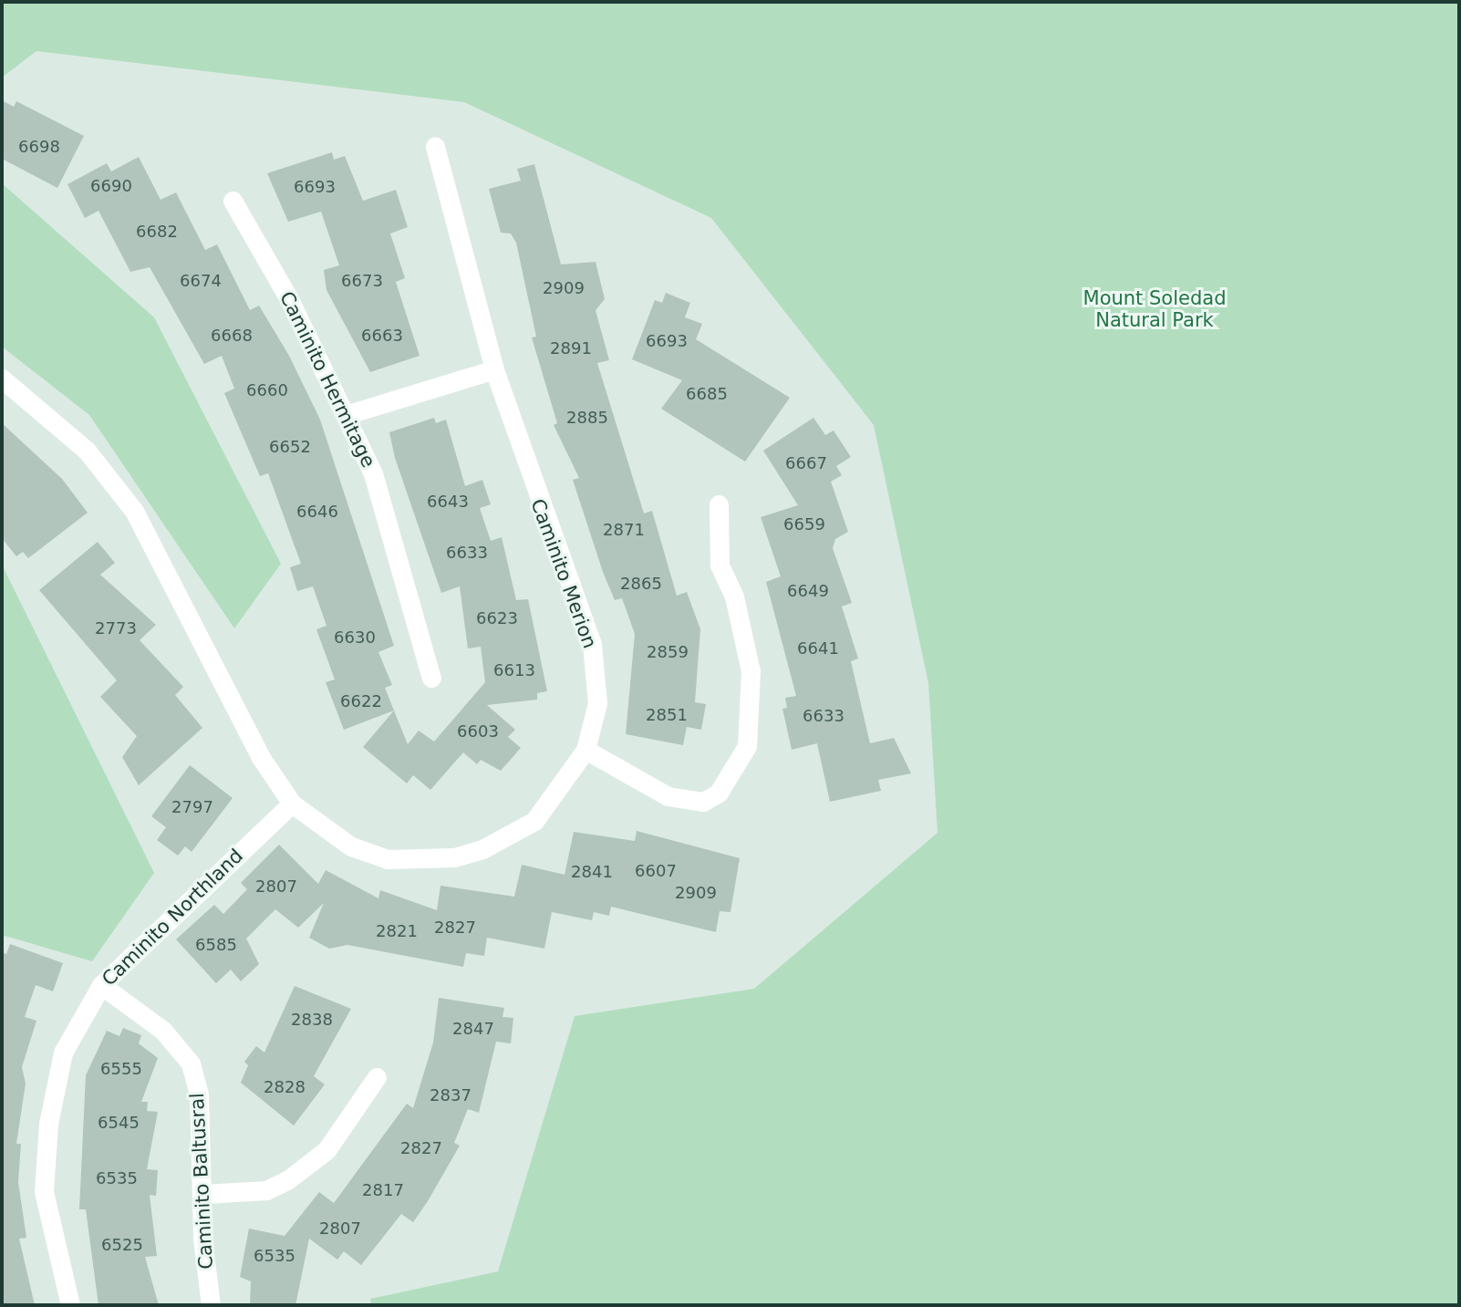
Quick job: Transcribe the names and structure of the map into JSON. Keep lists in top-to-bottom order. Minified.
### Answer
{"streets":{"street":["Caminito Hermitage","Caminito Merion","Caminito Northland","Caminito Baltusral"]},"crossings":[["Caminito Merion","Caminito Northland"],["Caminito Northland","Caminito Baltusral"]],"parks":["Mount Soledad Natural Park"],"house_numbers":["6698","6690","6693","6682","6674","6673","2909","6668","6663","6693","2891","6660","6685","2885","6652","6667","6643","6646","6659","2871","6633","2865","6649","6623","2773","6630","6641","2859","6613","6622","2851","6633","6603","2797","6607","2841","2807","2909","2827","2821","6585","2838","2847","6555","2828","2837","6545","2827","6535","2817","2807","6525","6535"]}
